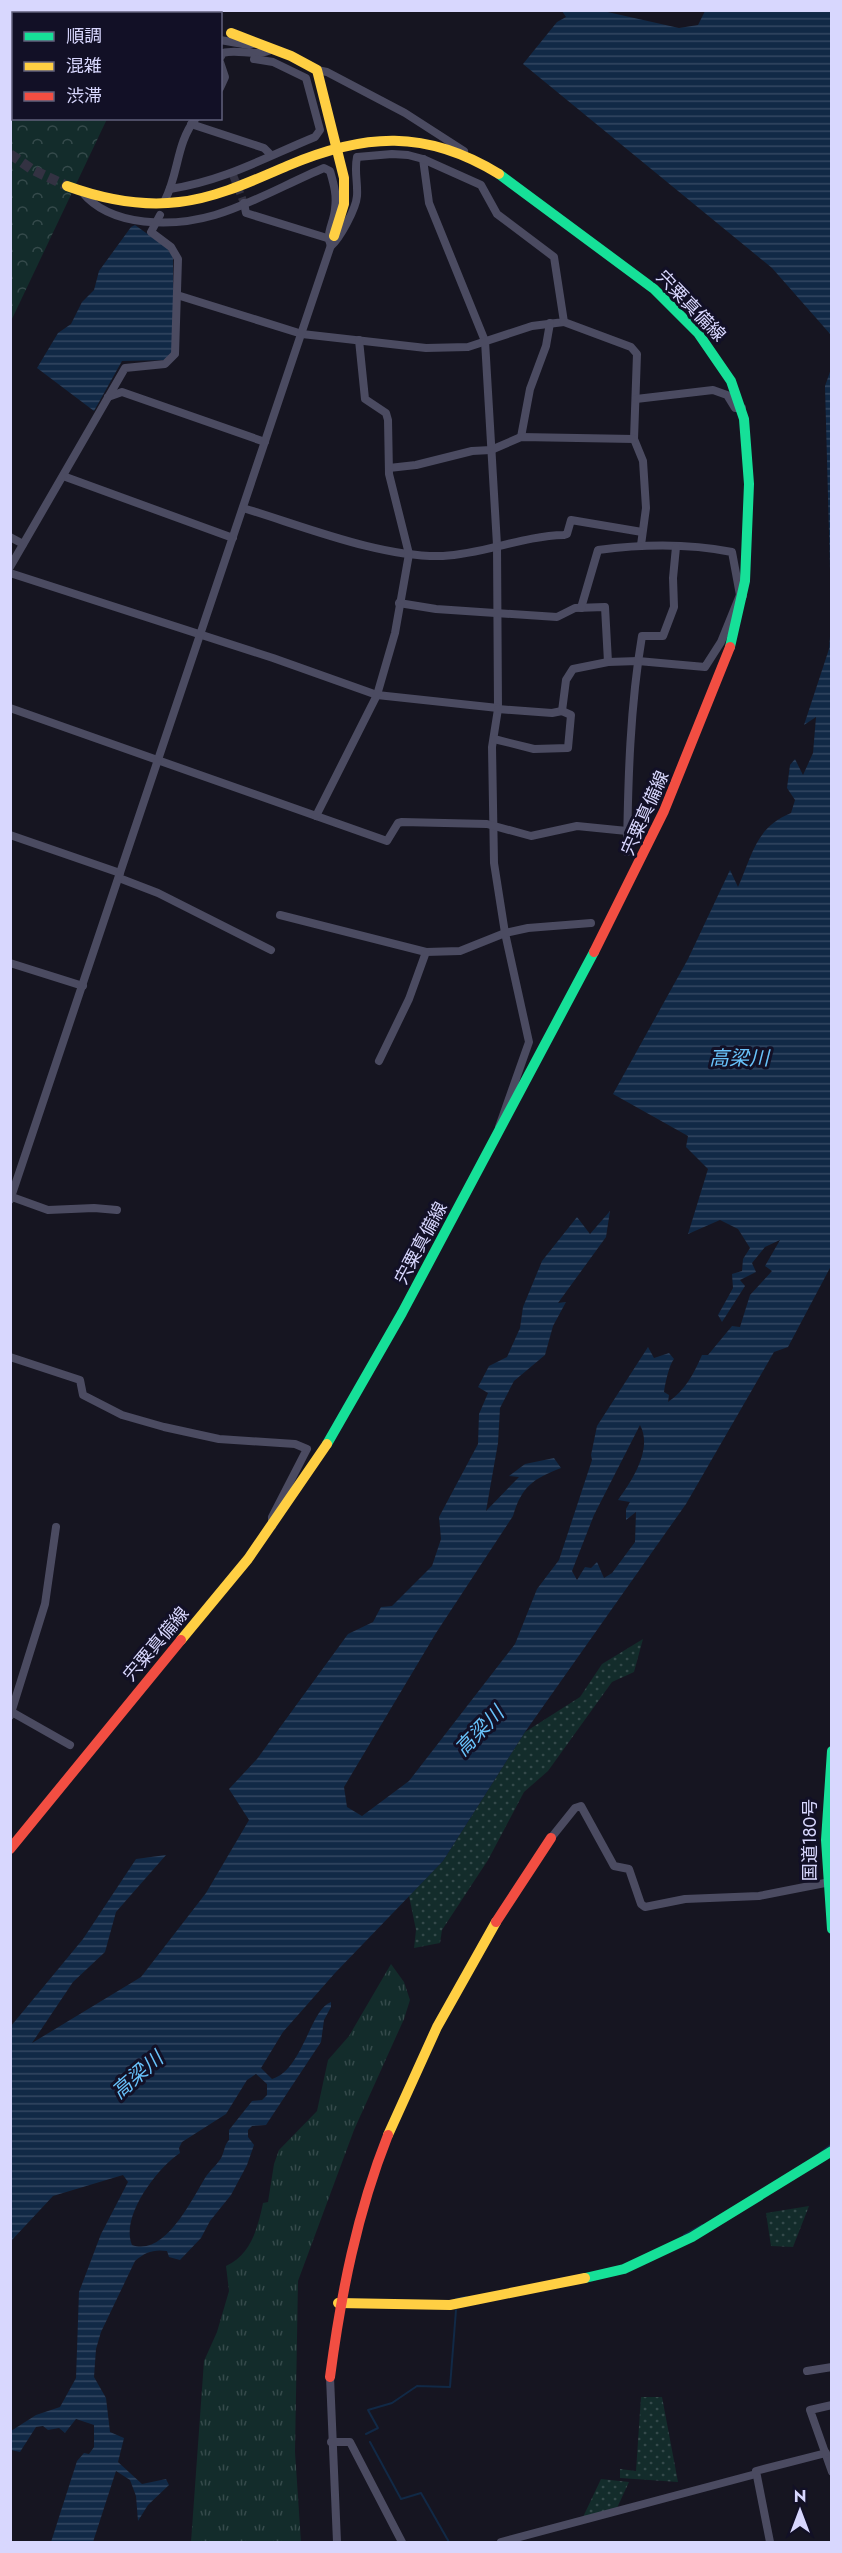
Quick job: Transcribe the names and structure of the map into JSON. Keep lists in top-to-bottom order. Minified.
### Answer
{"streets":{"main road":["宍粟真備線","国道180号"]},"water":["高梁川"],"legend":["順調","混雑","渋滞"],"north":"top"}
